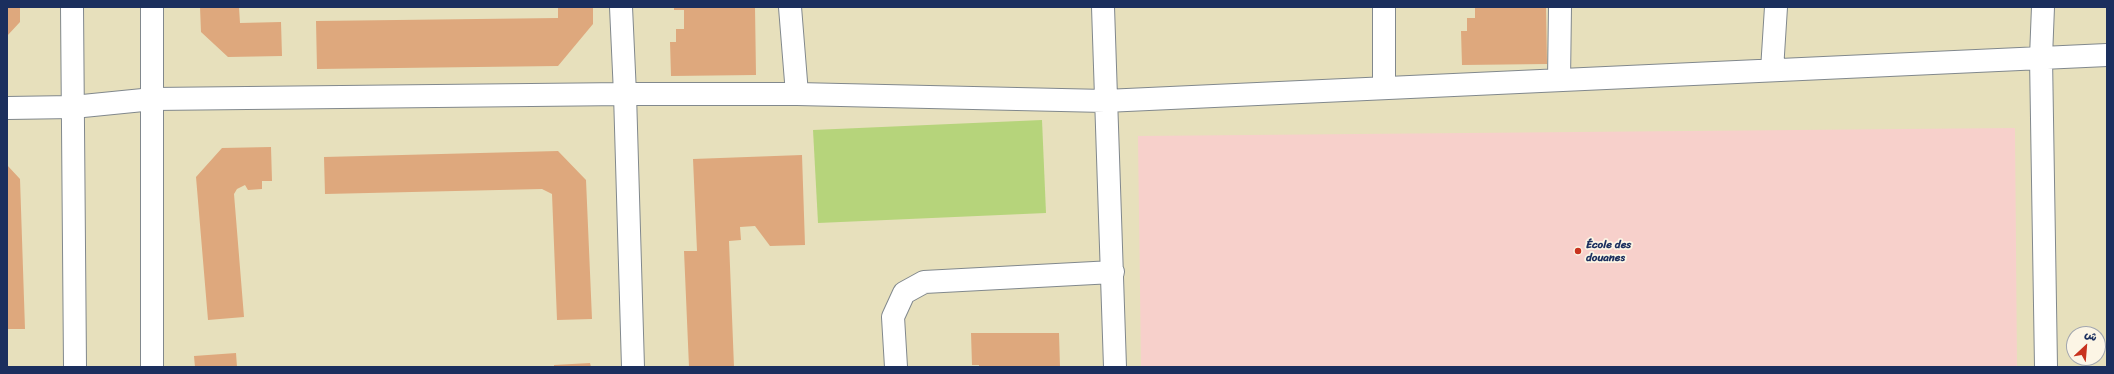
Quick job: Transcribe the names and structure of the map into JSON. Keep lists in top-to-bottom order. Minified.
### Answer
{"places":["École des douanes"],"north":"top right"}
